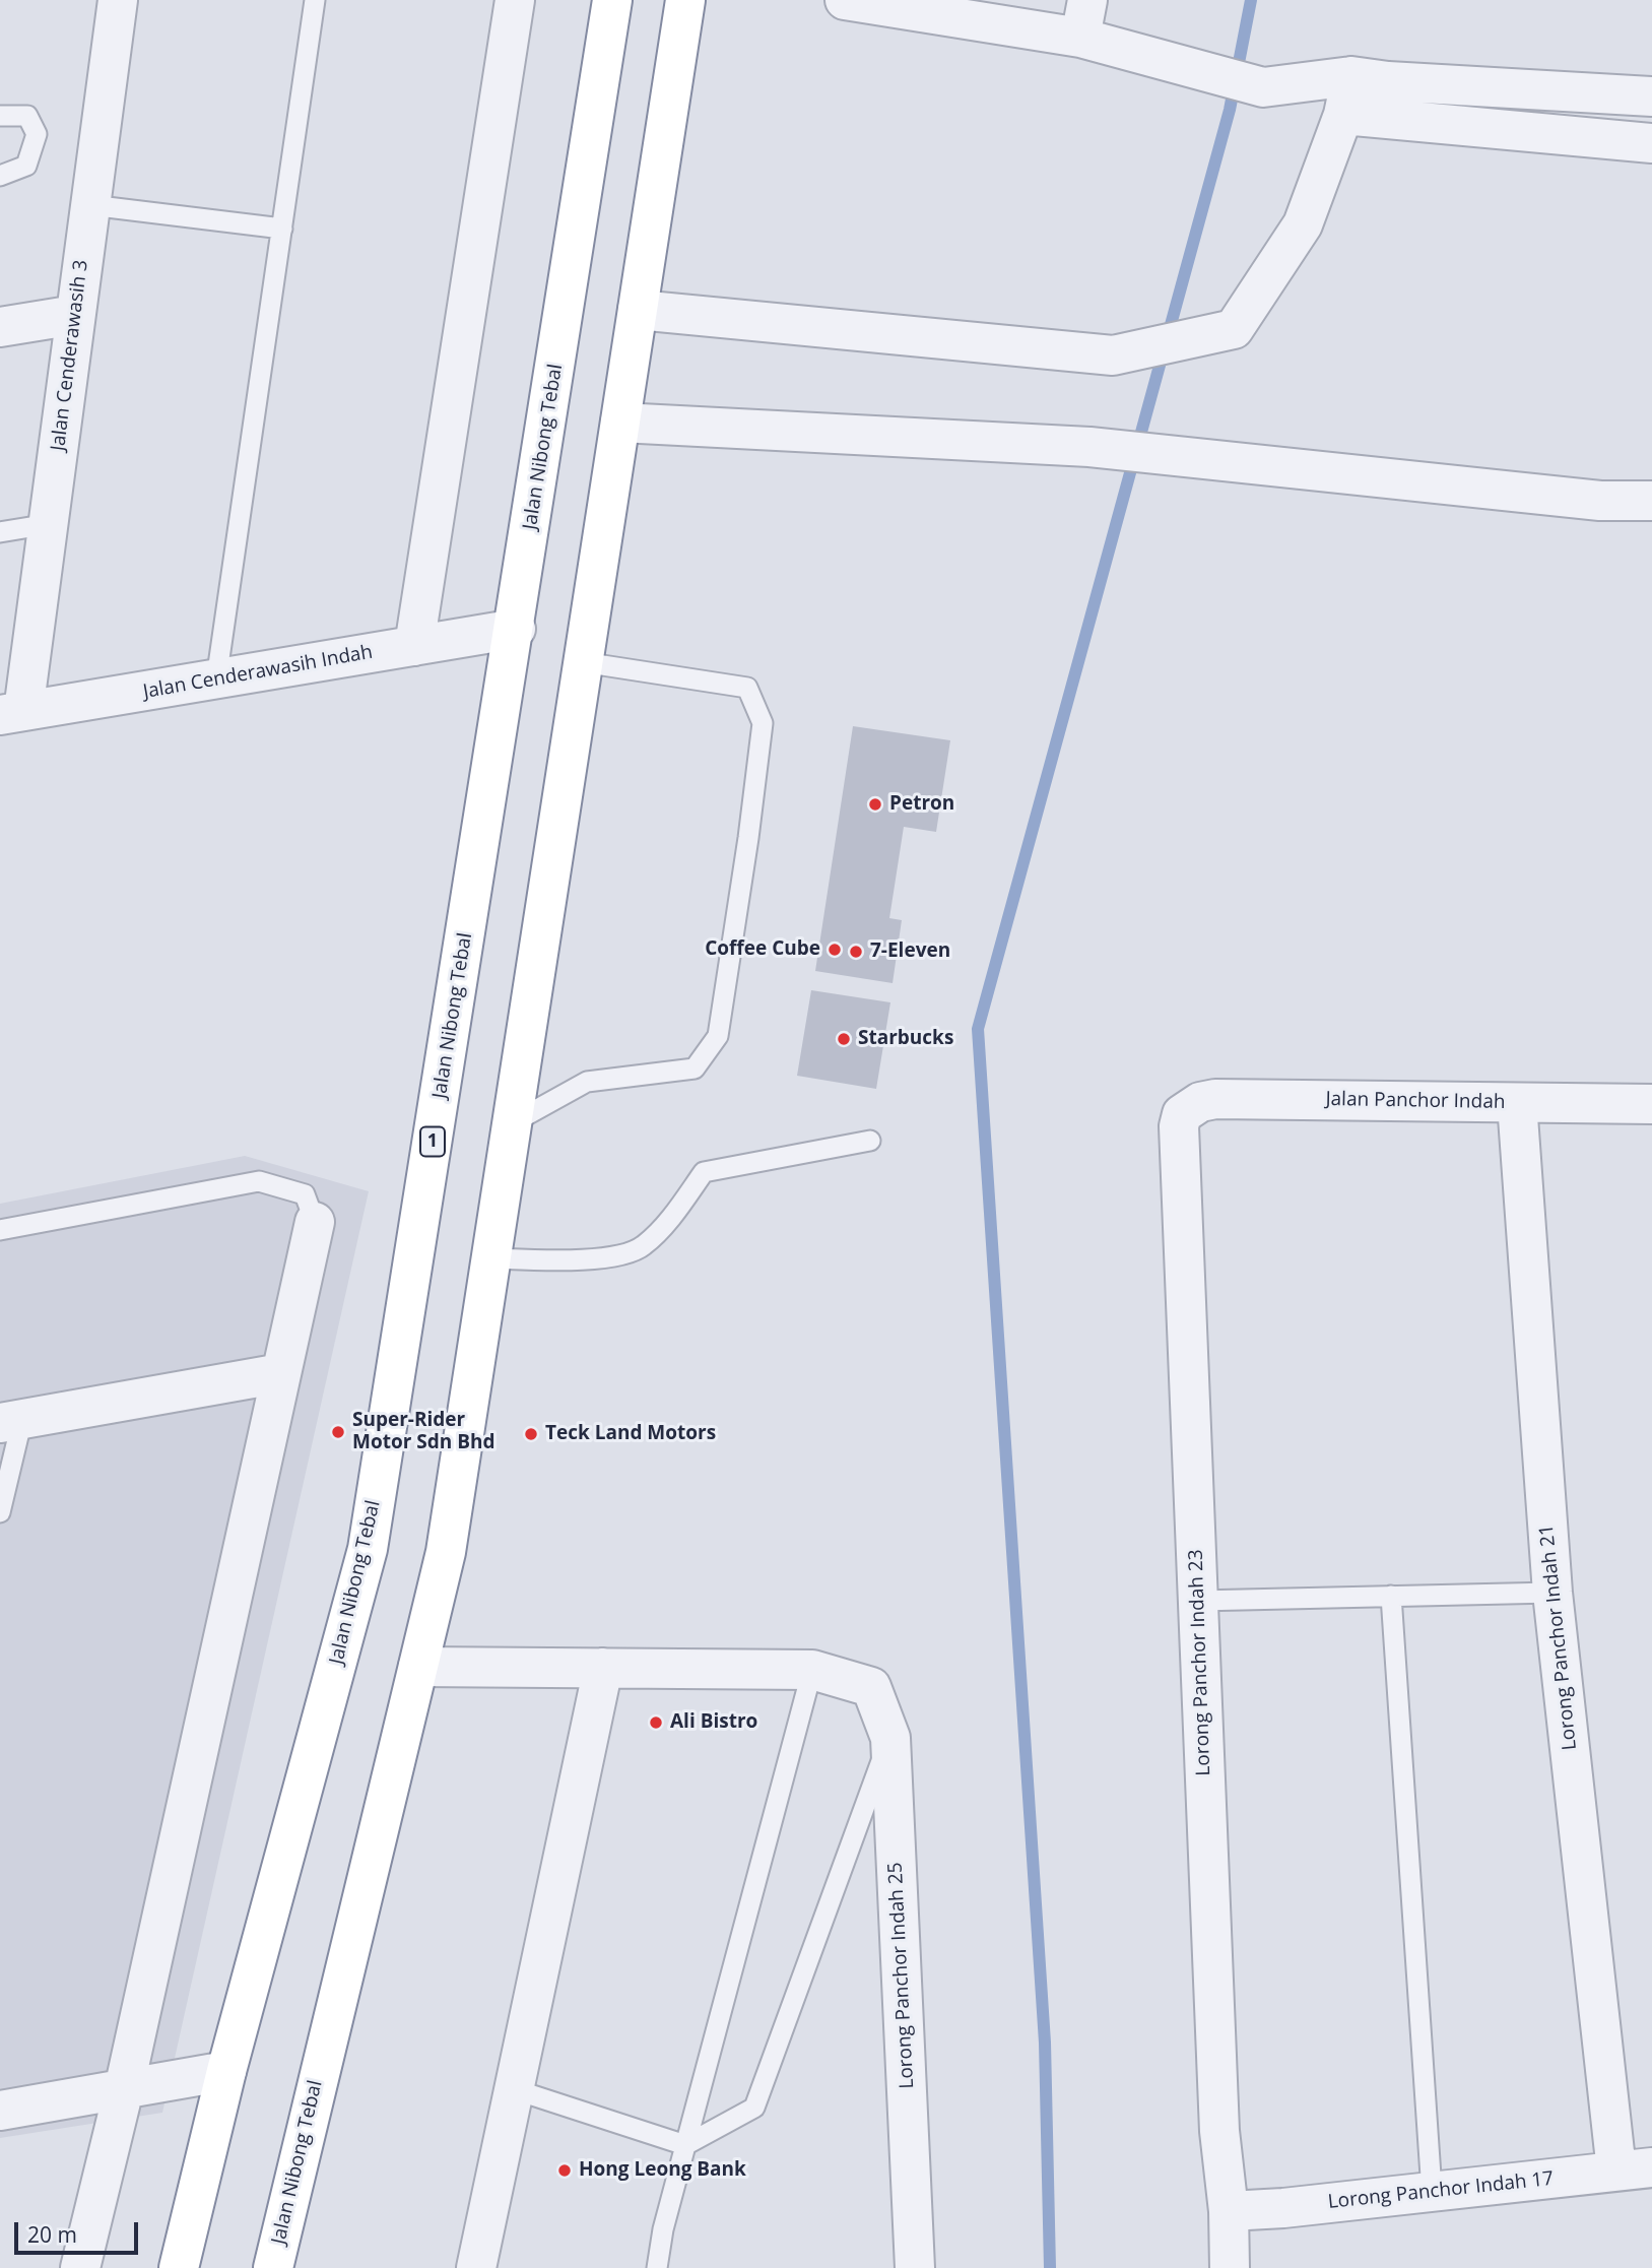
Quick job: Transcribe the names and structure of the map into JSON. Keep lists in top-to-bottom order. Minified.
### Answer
{"streets":{"highway":["Jalan Nibong Tebal","1"],"street":["Jalan Cenderawasih 3","Jalan Cenderawasih Indah","Jalan Panchor Indah","Lorong Panchor Indah 21","Lorong Panchor Indah 23","Lorong Panchor Indah 25","Lorong Panchor Indah 17"]},"crossings":[["Jalan Cenderawasih 3","Jalan Cenderawasih Indah"],["Jalan Nibong Tebal","Jalan Cenderawasih Indah"],["Jalan Panchor Indah","Lorong Panchor Indah 21"],["Jalan Panchor Indah","Lorong Panchor Indah 23"],["Lorong Panchor Indah 21","Lorong Panchor Indah 17"],["Lorong Panchor Indah 23","Lorong Panchor Indah 17"]],"places":["Petron","Coffee Cube","7-Eleven","Starbucks","Super-Rider Motor Sdn Bhd","Teck Land Motors","Ali Bistro","Hong Leong Bank"],"scale_bar":"20 m"}
